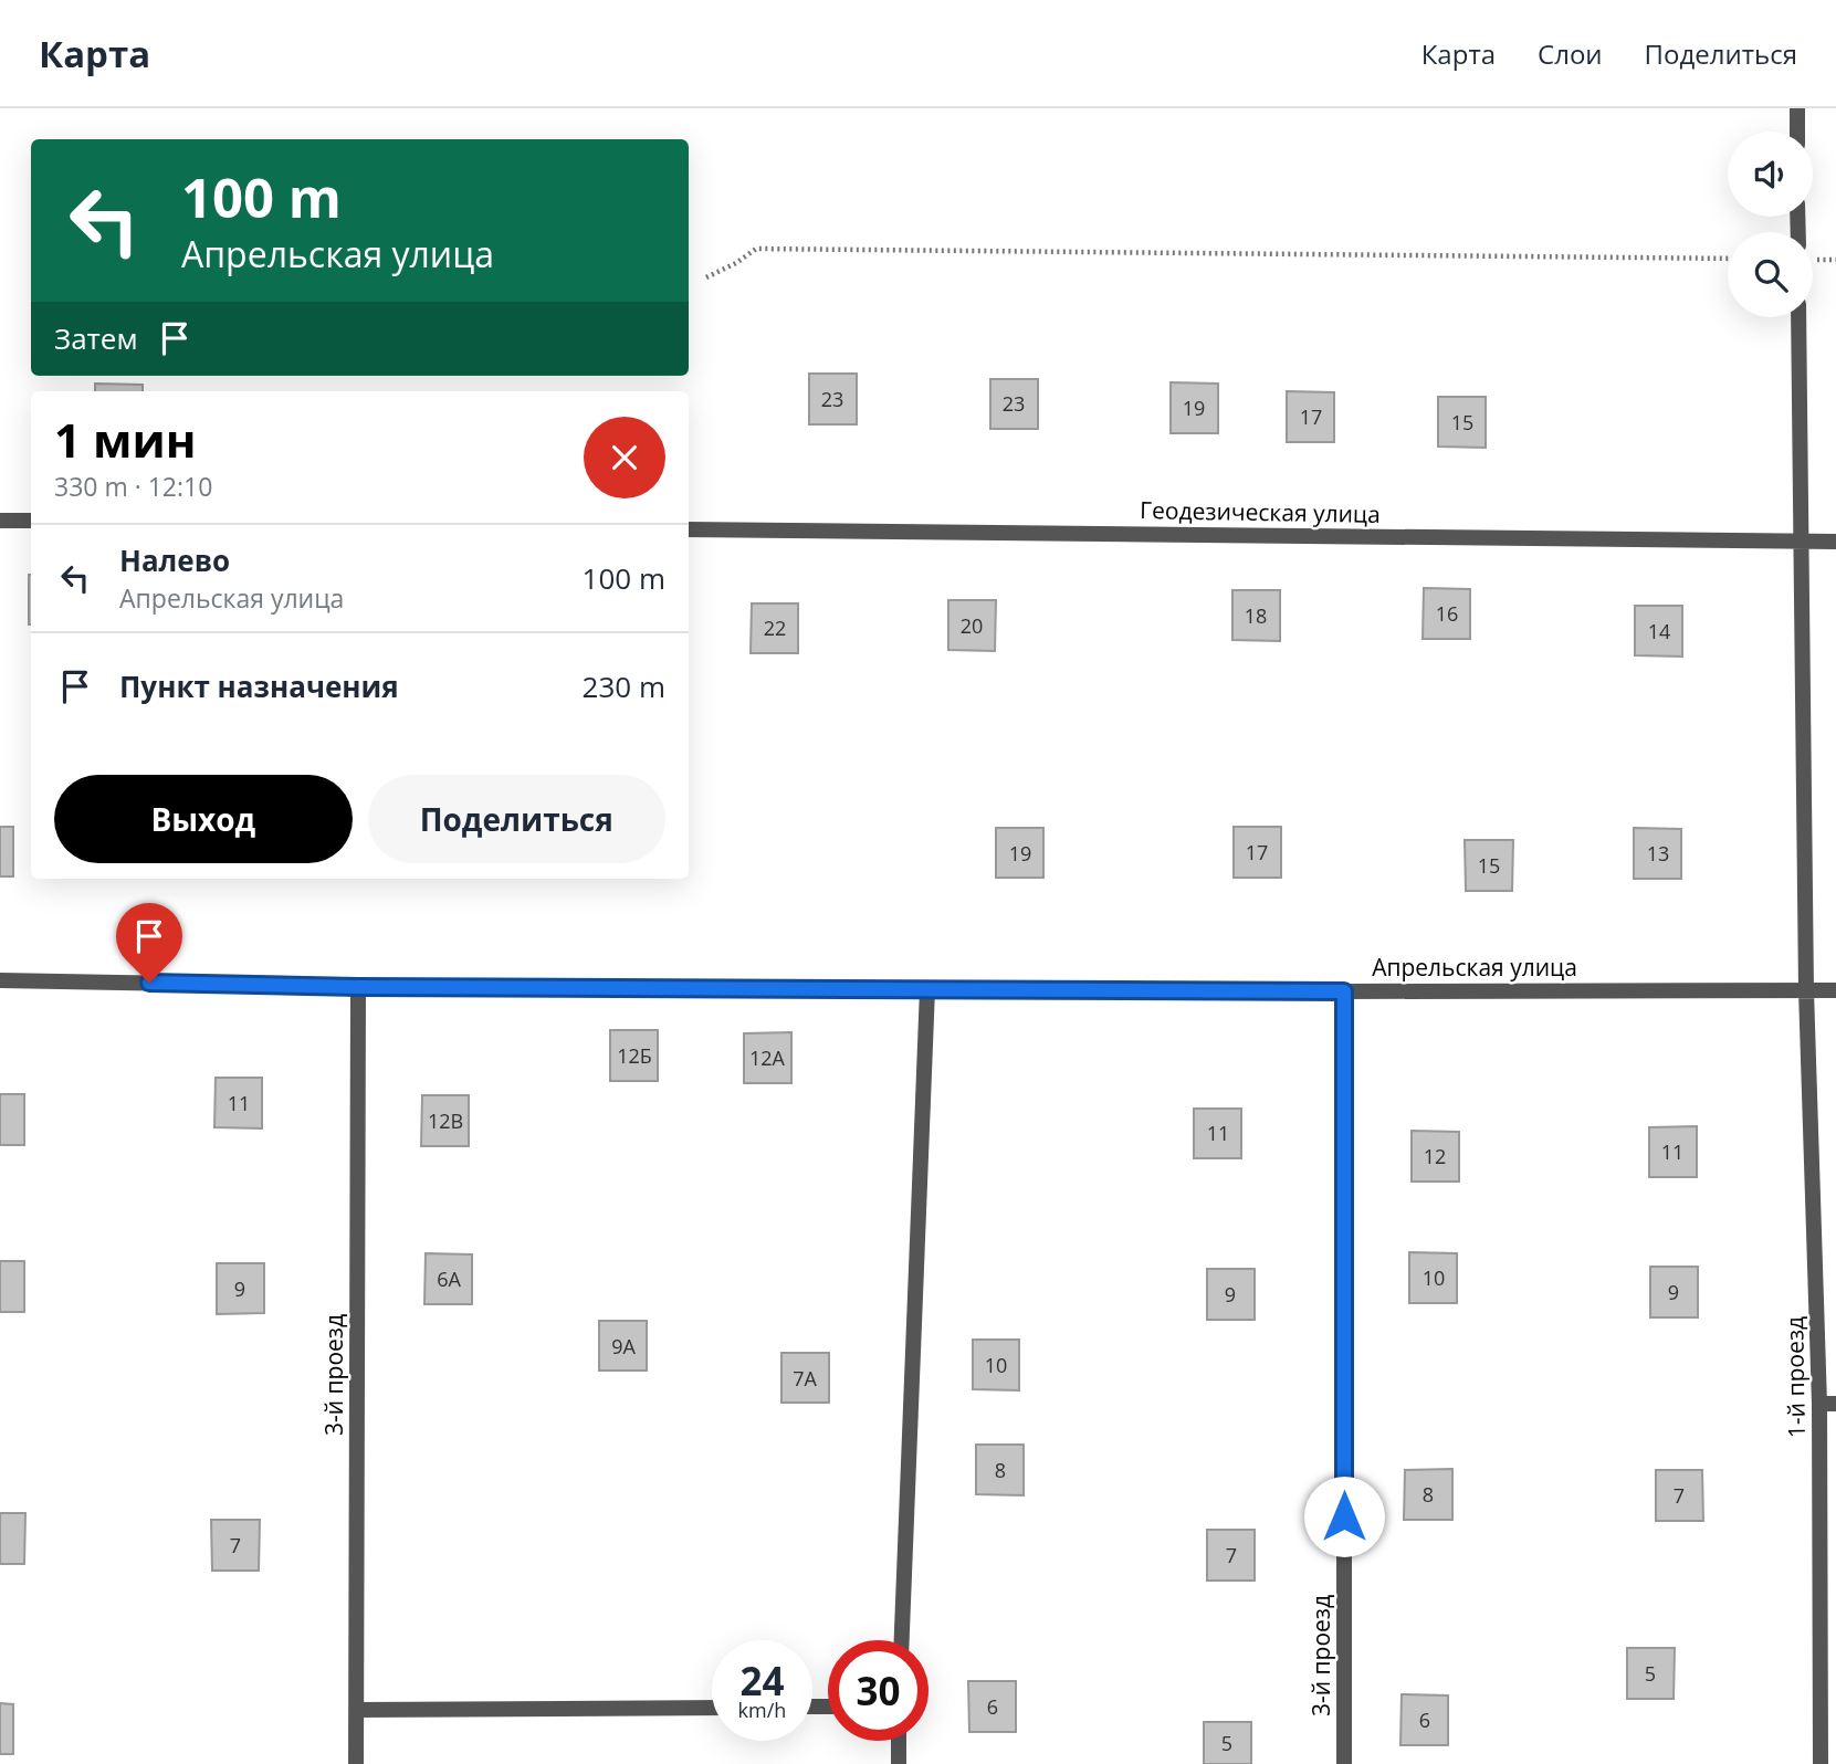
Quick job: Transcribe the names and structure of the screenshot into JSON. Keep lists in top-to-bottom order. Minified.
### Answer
{"streets":{"street":["Геодезическая улица","Апрельская улица","3-й проезд","1-й проезд"]},"crossings":[["Геодезическая улица","1-й проезд"],["Апрельская улица","3-й проезд"],["Апрельская улица","1-й проезд"]],"house_numbers":["23","23","19","17","15","16","18","20","22","14","17","19","13","15","12Б","12А","11","12В","11","11","12","10","6А","9","9","9","9А","10","7А","8","8","7","7","7","5","6","6","5"],"page":{"header":"Карта","nav":["Карта","Слои","Поделиться"],"turn":["100 m","Апрельская улица"],"then":"Затем","heading":["1 мин","330 m · 12:10"],"list":[{"name":"Налево","note":"Апрельская улица","value":"100 m"},{"name":"Пункт назначения","value":"230 m"}],"buttons":["Выход","Поделиться"],"speed":"24 km/h","limit":"30"}}
